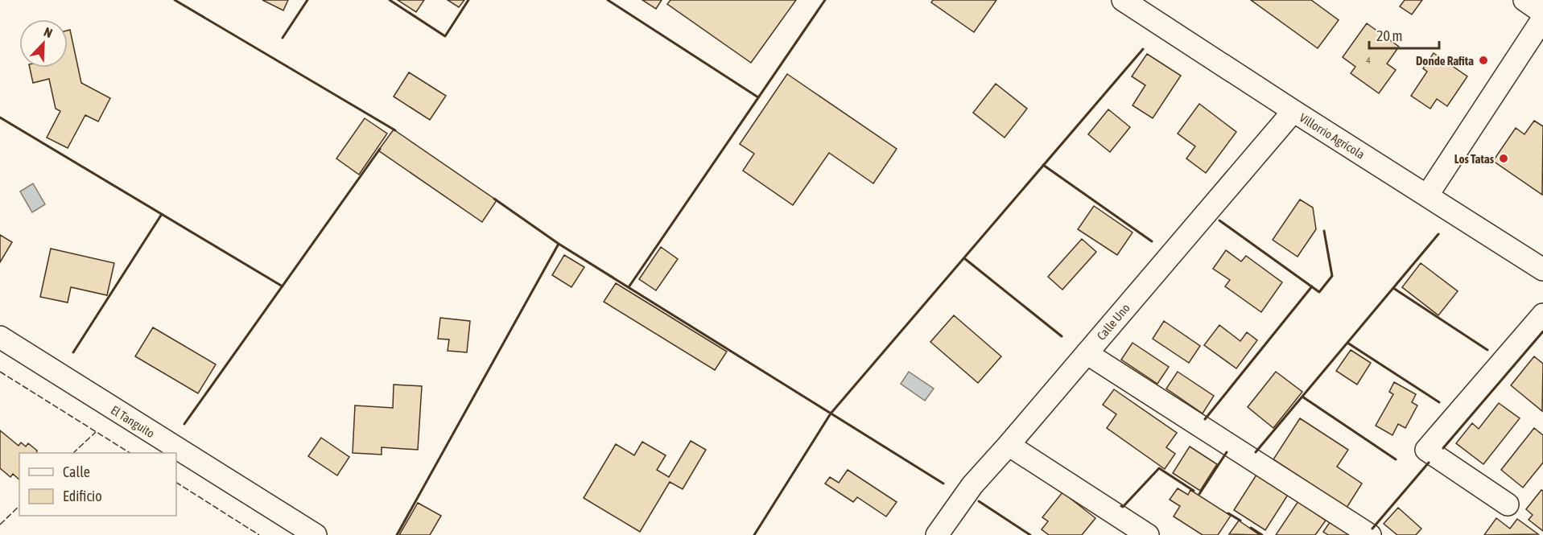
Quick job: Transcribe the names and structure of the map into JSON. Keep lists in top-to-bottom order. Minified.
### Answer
{"streets":{"street":["Villorrio Agrícola","Calle Uno","El Tanguito"]},"crossings":[["Villorrio Agrícola","Calle Uno"]],"places":["Donde Rafita","Los Tatas"],"house_numbers":["4"],"legend":["Calle","Edificio"],"scale_bar":"20 m","north":"top right"}
